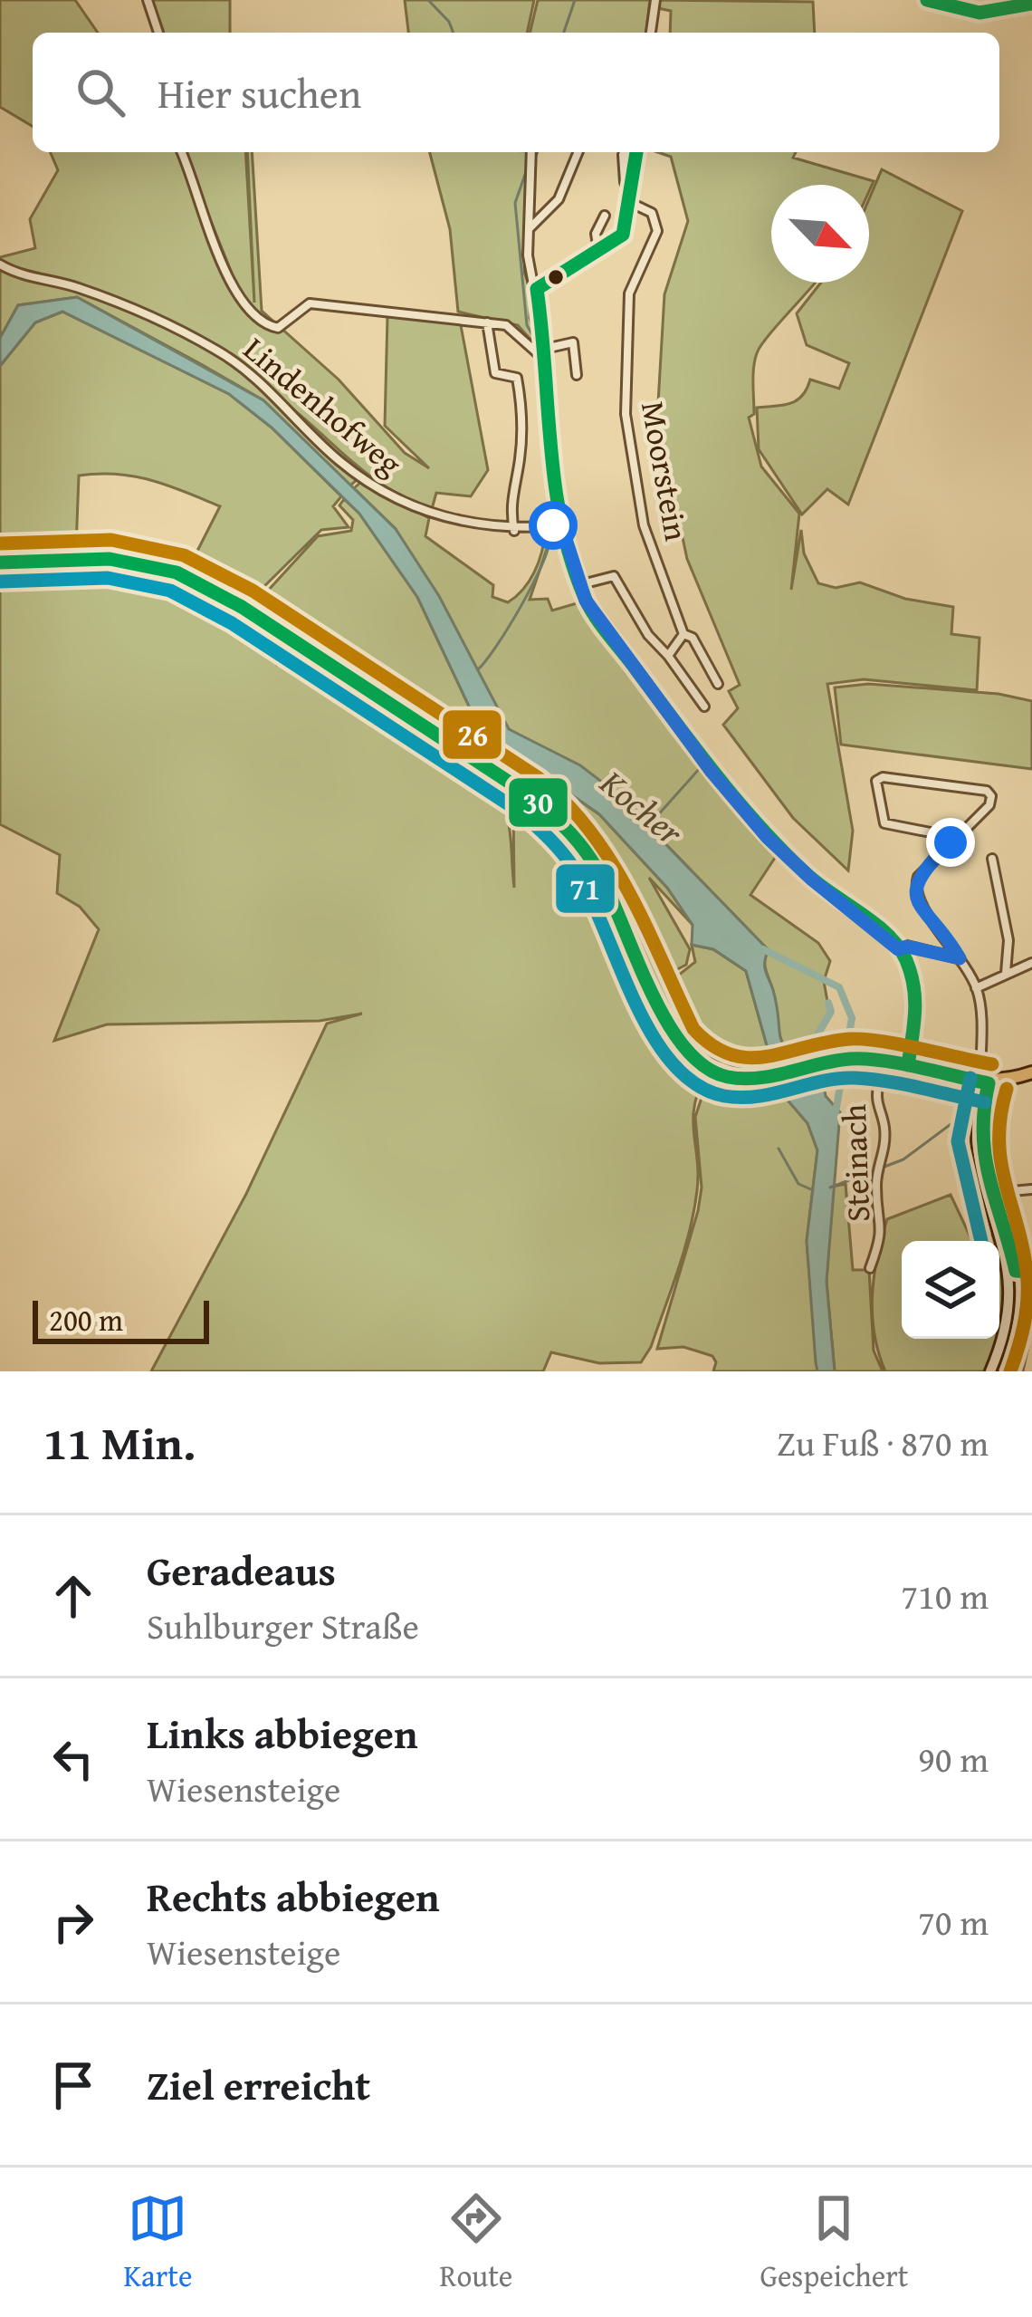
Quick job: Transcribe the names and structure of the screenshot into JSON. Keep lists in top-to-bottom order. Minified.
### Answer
{"streets":{"street":["Lindenhofweg","Moorstein","Steinach"]},"water":["Kocher"],"lines":["transit line 30","transit line 26","transit line 71"],"scale_bar":"200 m","north":"bottom right","page":{"search":"Hier suchen","scale":"200 m","heading":["11 Min.","Zu Fuß · 870 m"],"list":[["Geradeaus","Suhlburger Straße","710 m"],["Links abbiegen","Wiesensteige","90 m"],["Rechts abbiegen","Wiesensteige","70 m"],"Ziel erreicht"],"nav":["Karte","Route","Gespeichert"]}}
